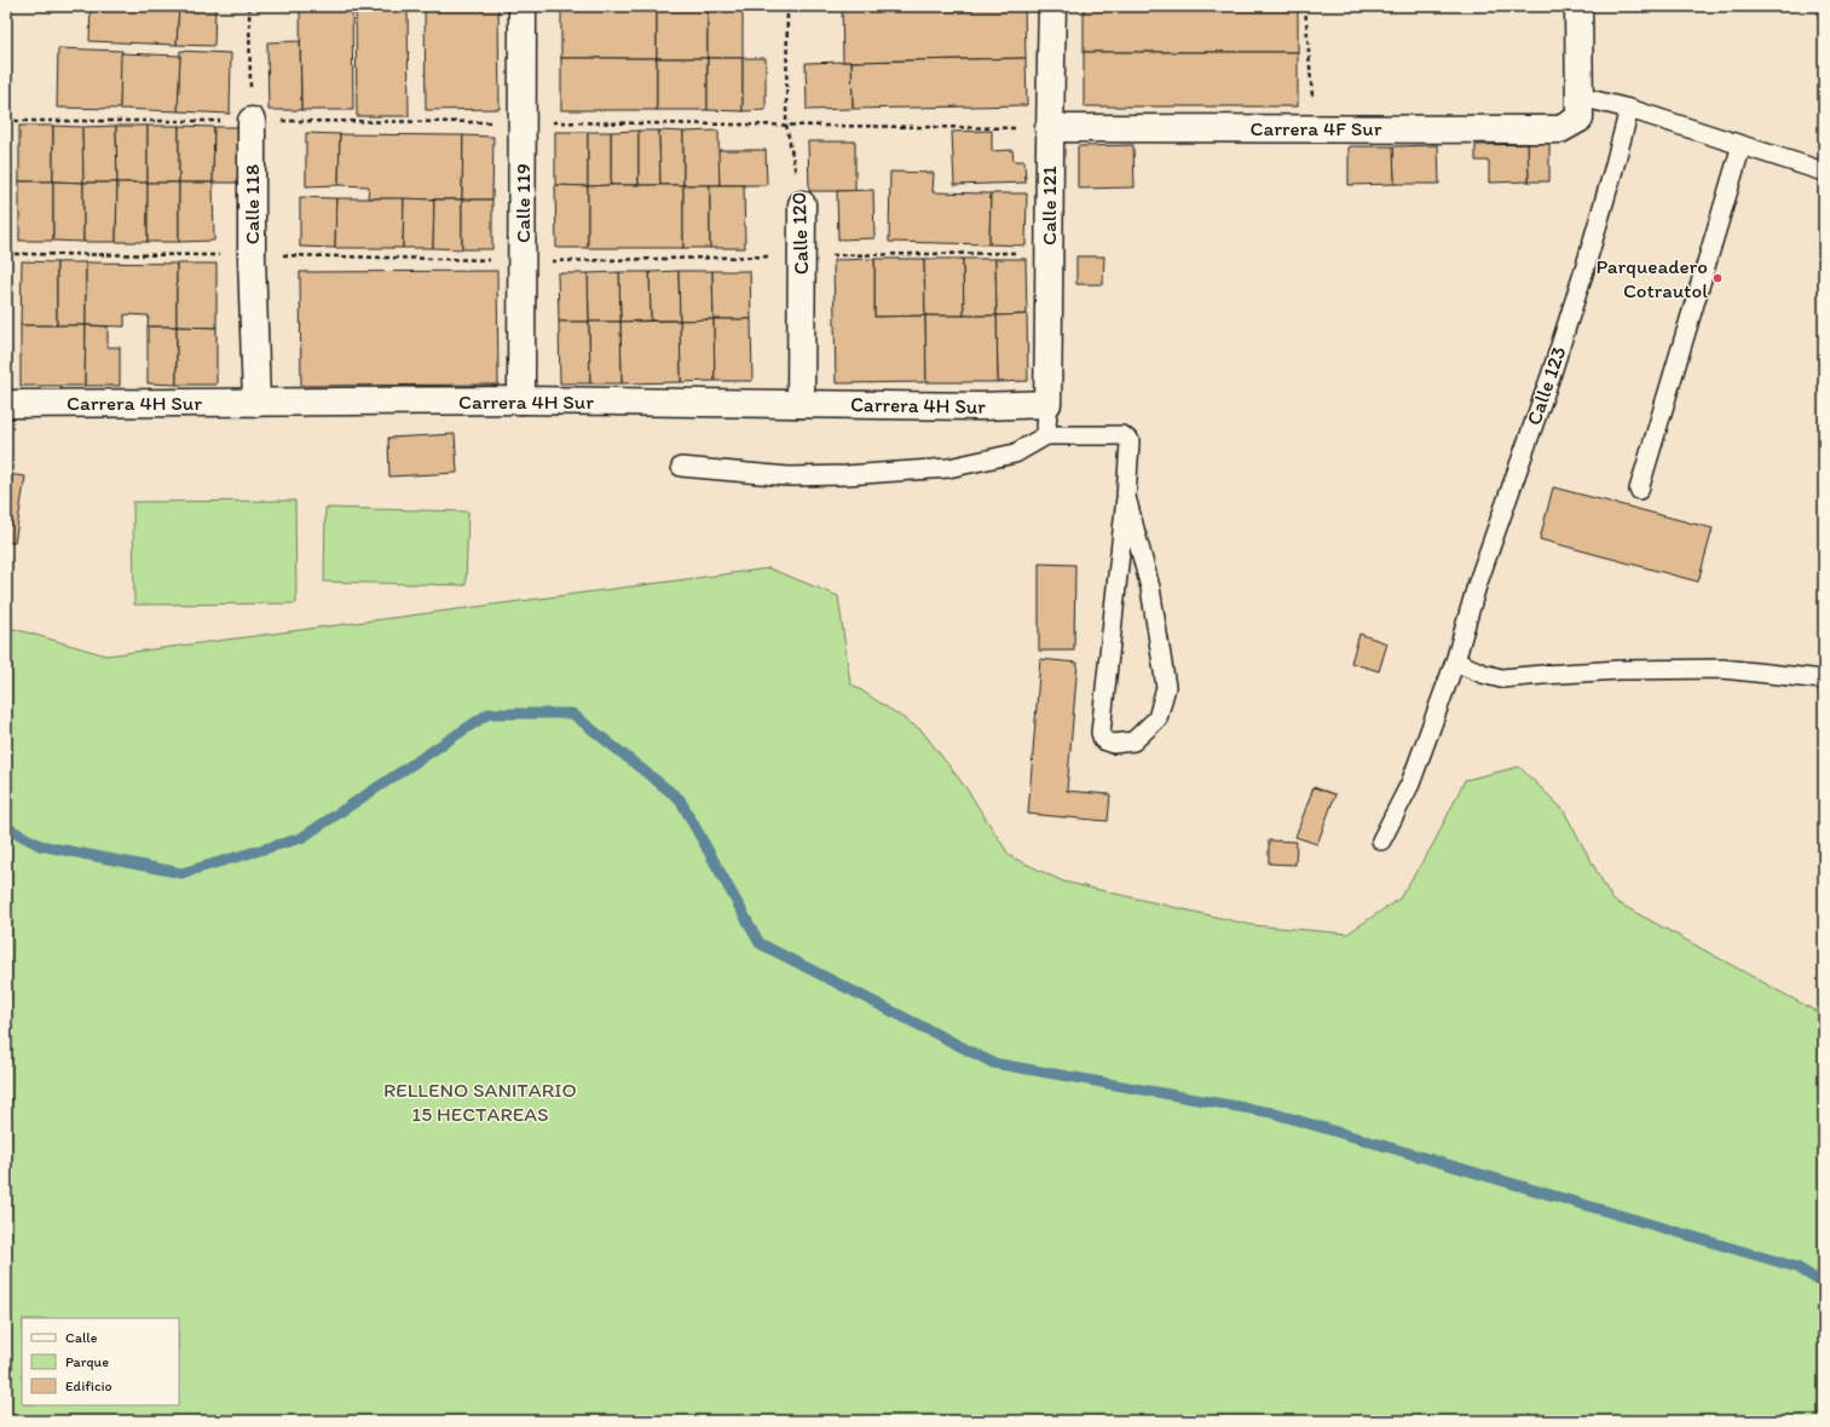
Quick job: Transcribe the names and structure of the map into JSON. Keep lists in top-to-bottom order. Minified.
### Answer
{"streets":{"street":["Carrera 4F Sur","Calle 119","Calle 118","Calle 121","Calle 120","Carrera 4H Sur"],"lane":["Calle 123"]},"crossings":[["Carrera 4F Sur","Calle 121"],["Calle 119","Carrera 4H Sur"],["Calle 118","Carrera 4H Sur"],["Calle 121","Carrera 4H Sur"],["Calle 120","Carrera 4H Sur"]],"parks":["RELLENO SANITARIO 15 HECTAREAS"],"places":["Parqueadero Cotrautol"],"legend":["Calle","Parque","Edificio"]}
